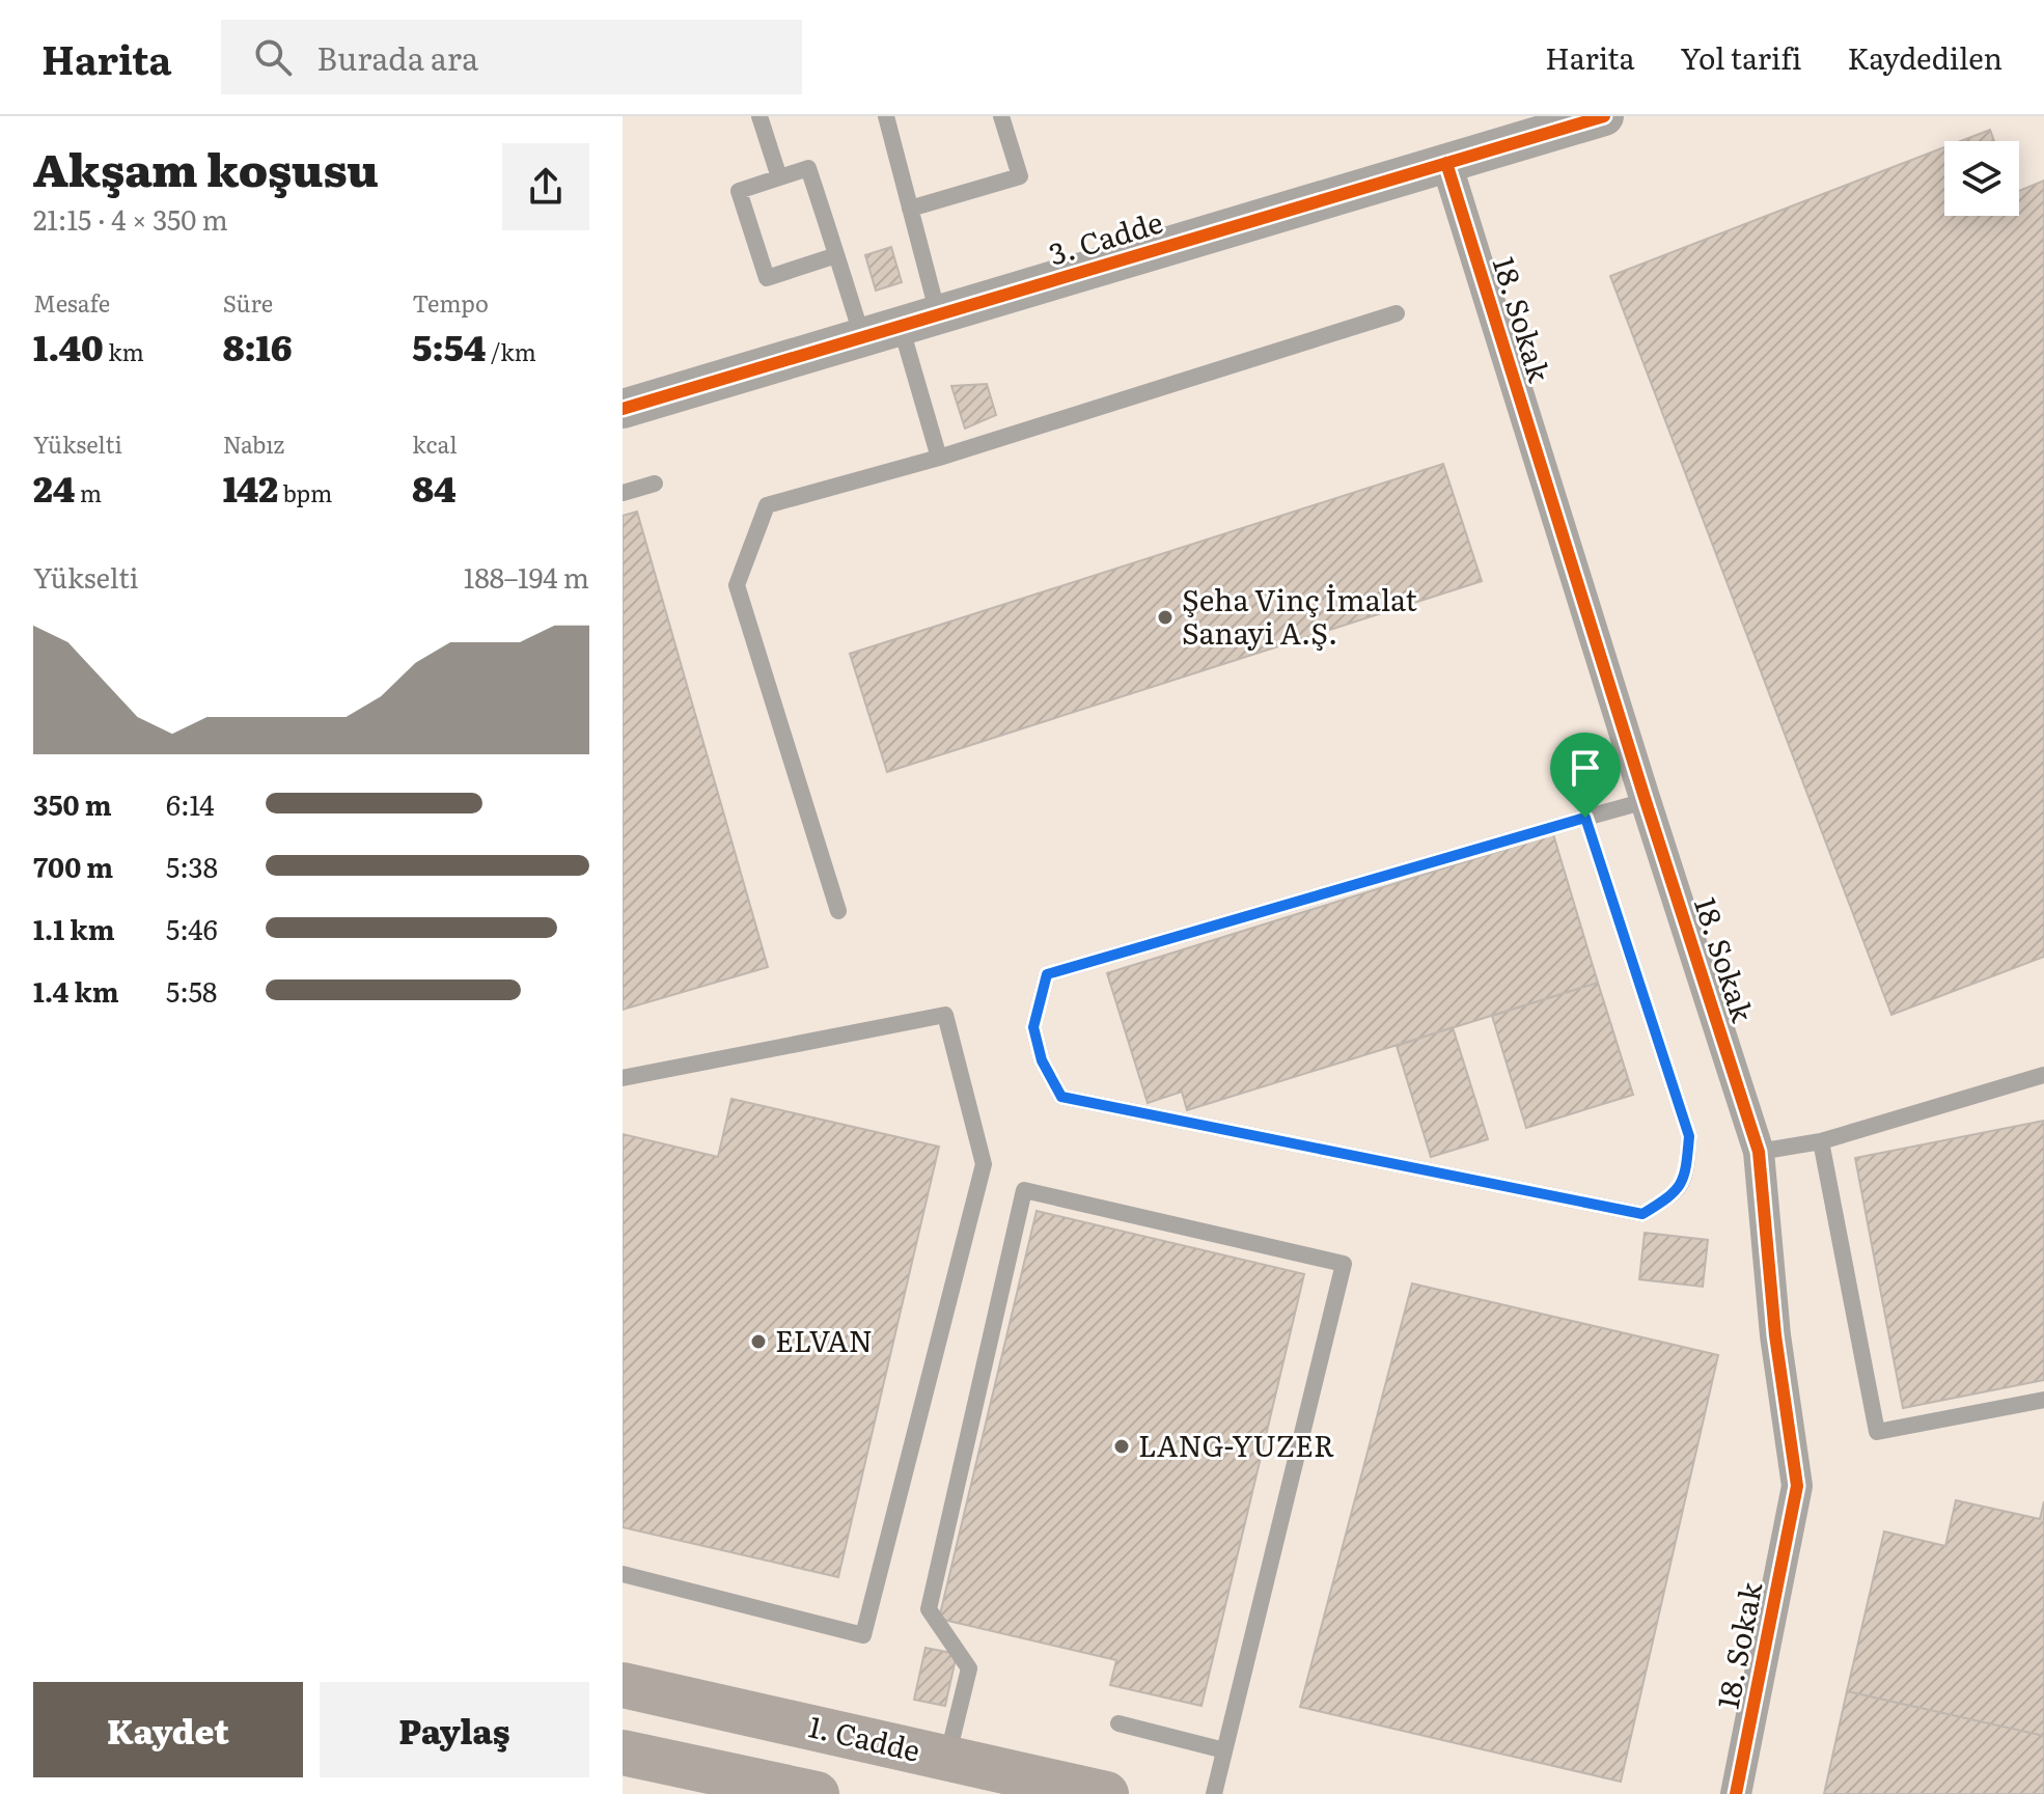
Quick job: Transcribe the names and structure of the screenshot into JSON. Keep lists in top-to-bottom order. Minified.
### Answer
{"streets":{"main road":["1. Cadde"],"street":["3. Cadde","18. Sokak"]},"crossings":[["3. Cadde","18. Sokak"]],"places":["Şeha Vinç İmalat Sanayi A.Ş.","ELVAN","LANG-YUZER"],"page":{"header":"Harita","search":"Burada ara","nav":["Harita","Yol tarifi","Kaydedilen"],"heading":["Akşam koşusu","21:15 · 4 × 350 m"],"stats":[["Mesafe","1.40 km"],["Süre","8:16"],["Tempo","5:54 /km"],["Yükselti","24 m"],["Nabız","142 bpm"],["kcal","84"]],"chart":["Yükselti","188–194 m"],"list":[{"name":"350 m","note":"6:14"},{"name":"700 m","note":"5:38"},{"name":"1.1 km","note":"5:46"},{"name":"1.4 km","note":"5:58"}],"buttons":["Kaydet","Paylaş"]}}
